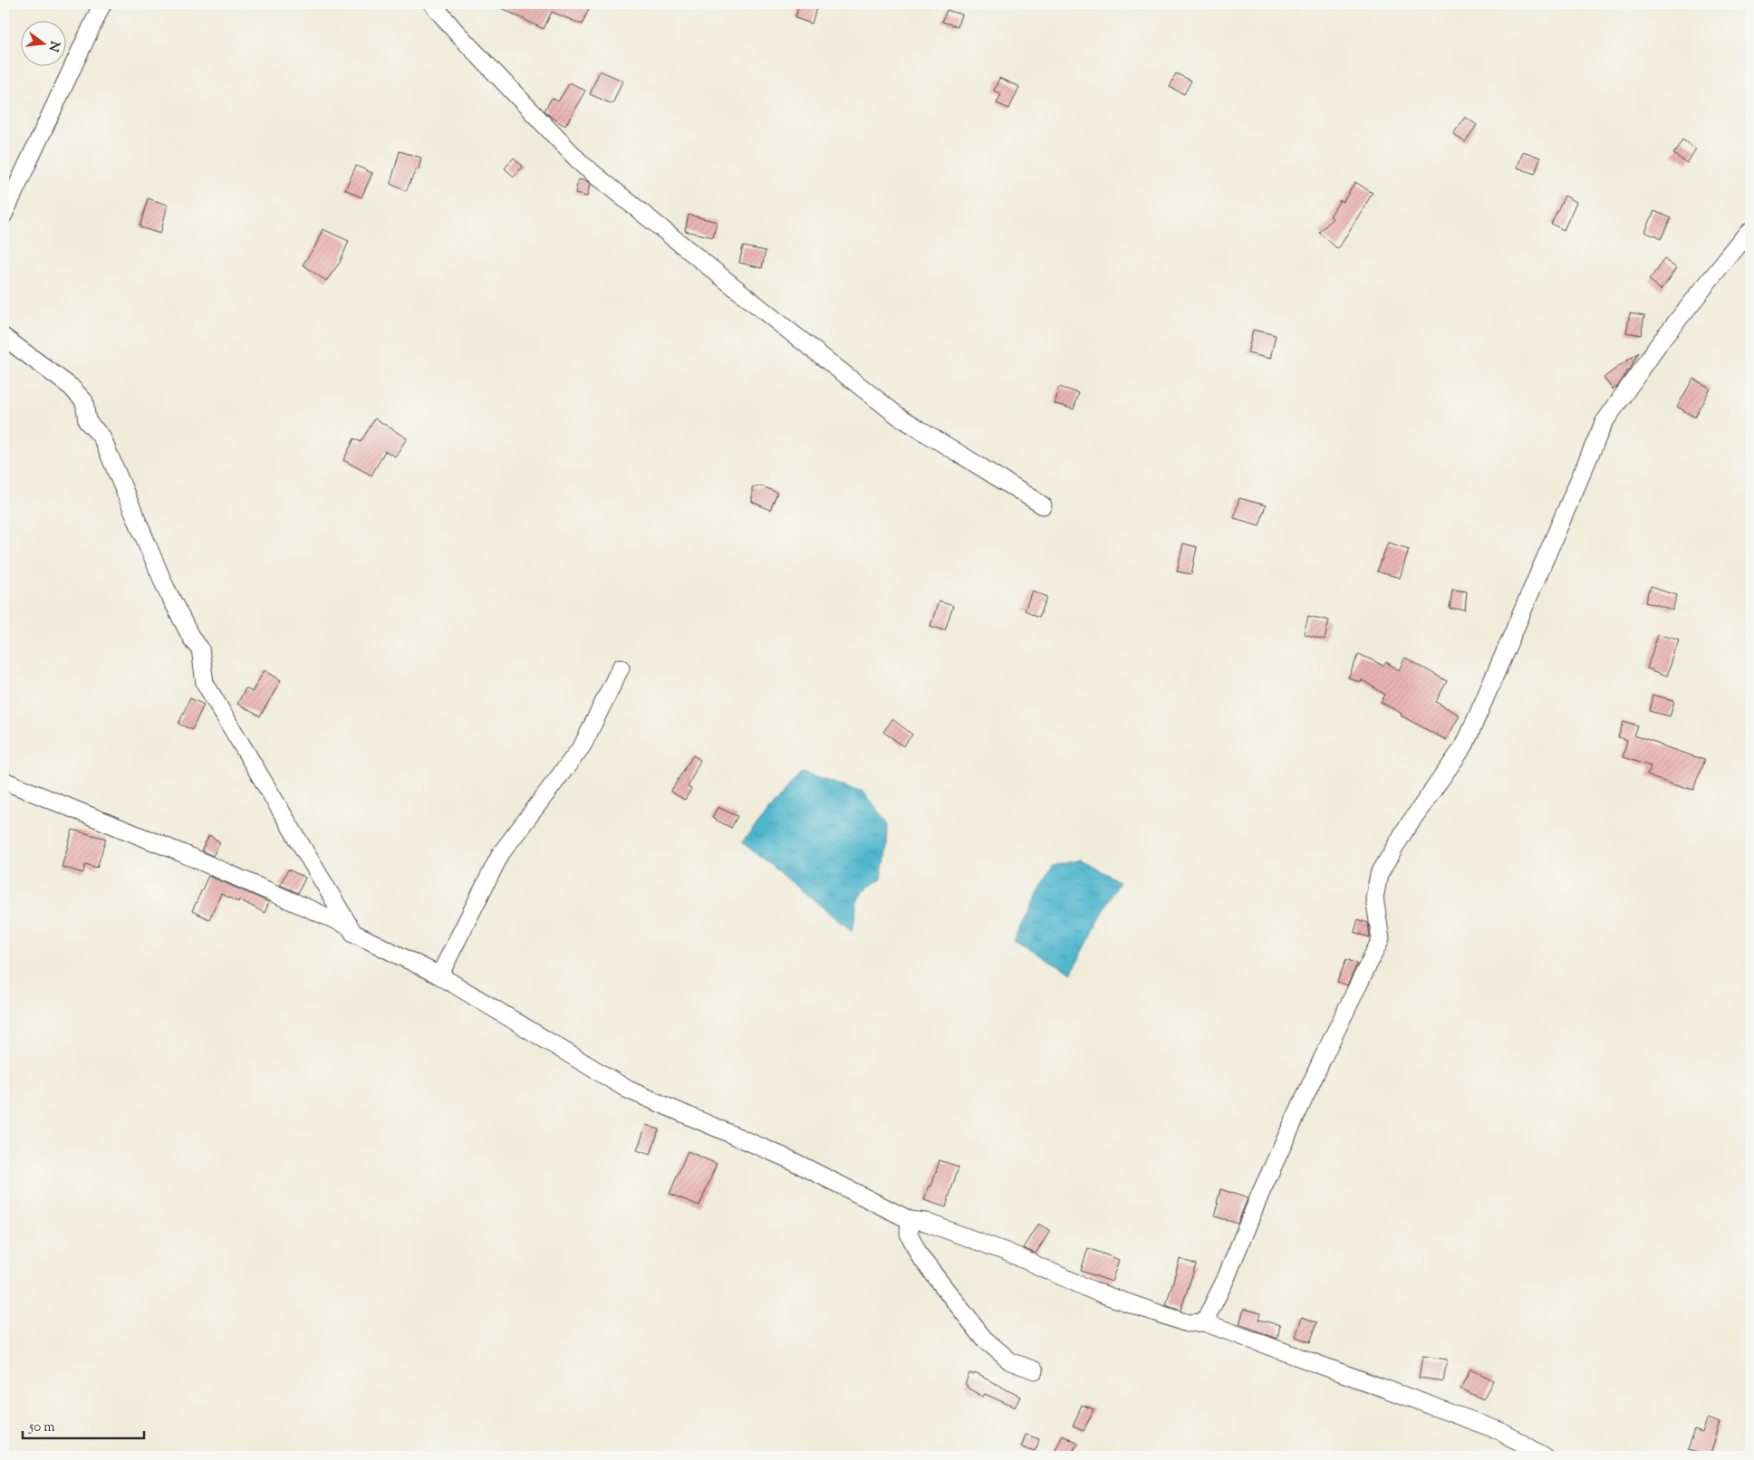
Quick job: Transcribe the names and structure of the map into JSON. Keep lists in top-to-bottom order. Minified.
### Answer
{"scale_bar":"50 m","north":"right"}
